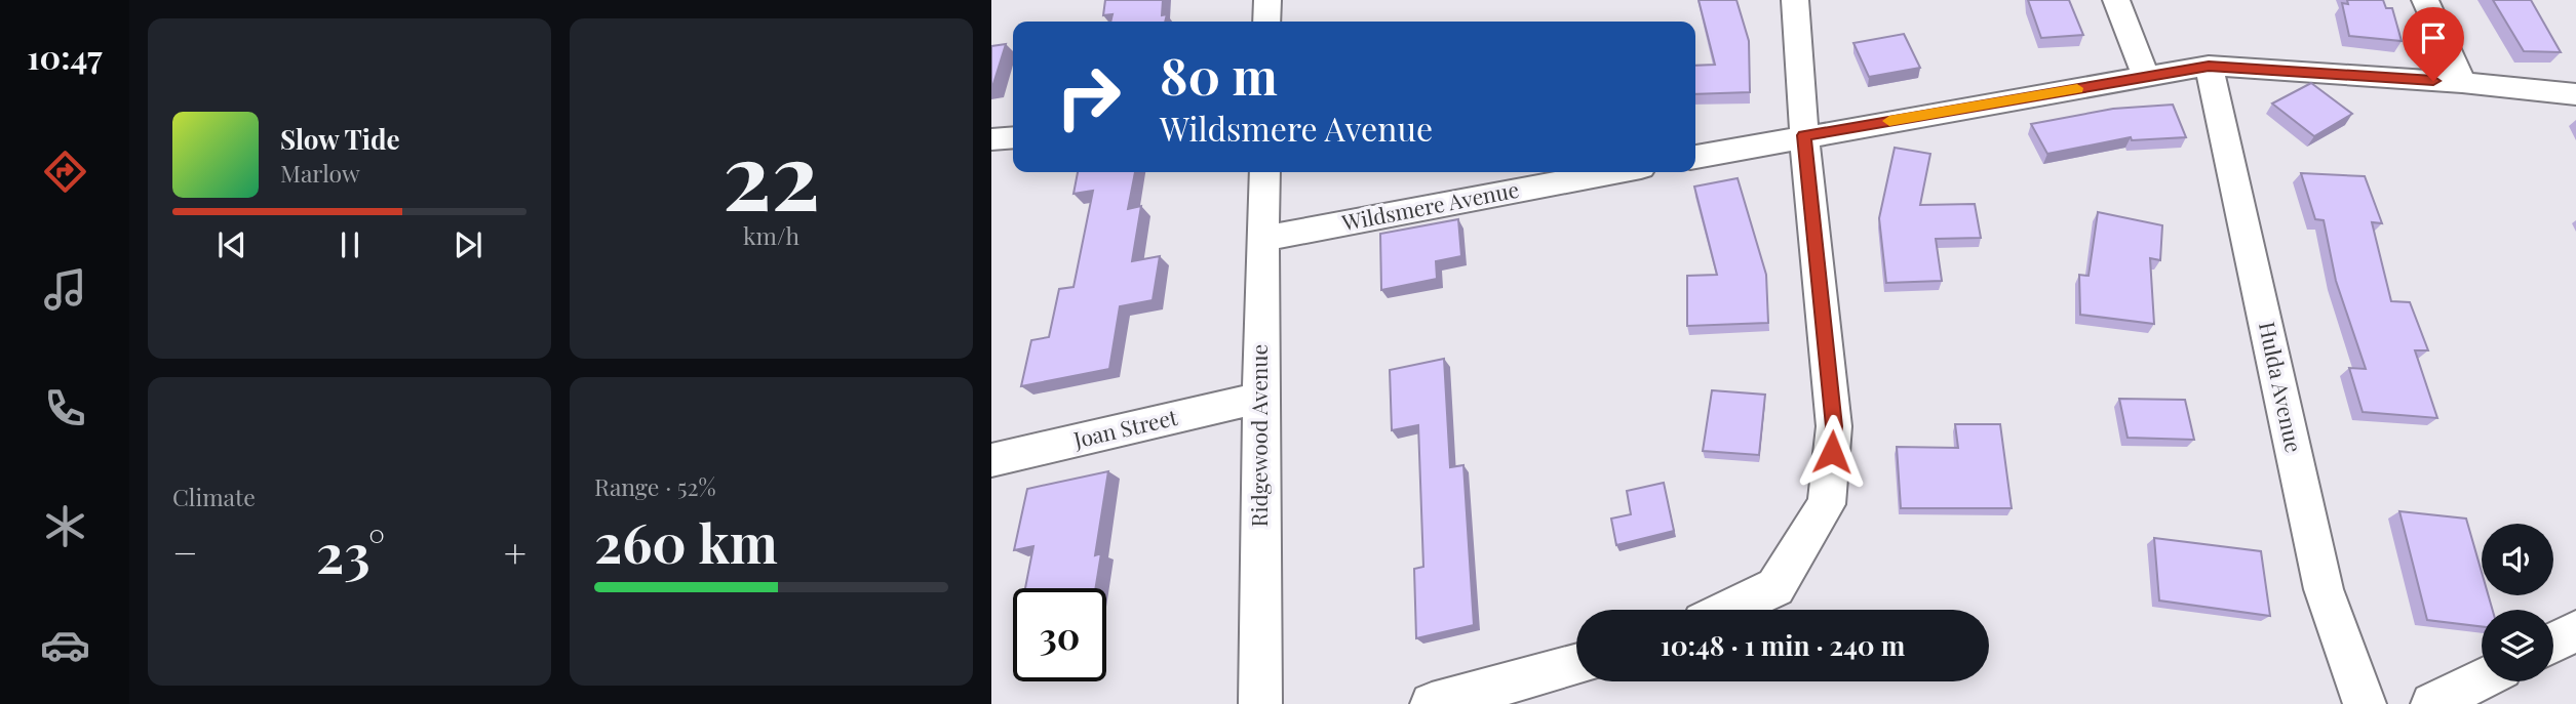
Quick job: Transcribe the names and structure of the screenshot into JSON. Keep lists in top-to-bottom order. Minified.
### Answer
{"streets":{"street":["Wildsmere Avenue","Hulda Avenue","Joan Street","Ridgewood Avenue"]},"crossings":[["Wildsmere Avenue","Ridgewood Avenue"],["Joan Street","Ridgewood Avenue"]],"page":{"tabs":"10:47","tile":[["22","km/h"],"Climate",["Range · 52%","260 km"]],"turn":["80 m","Wildsmere Avenue"],"song":["Slow Tide","Marlow"],"heat":["−","23°","+"],"limit":"30","trip":"10:48 · 1 min · 240 m"}}
